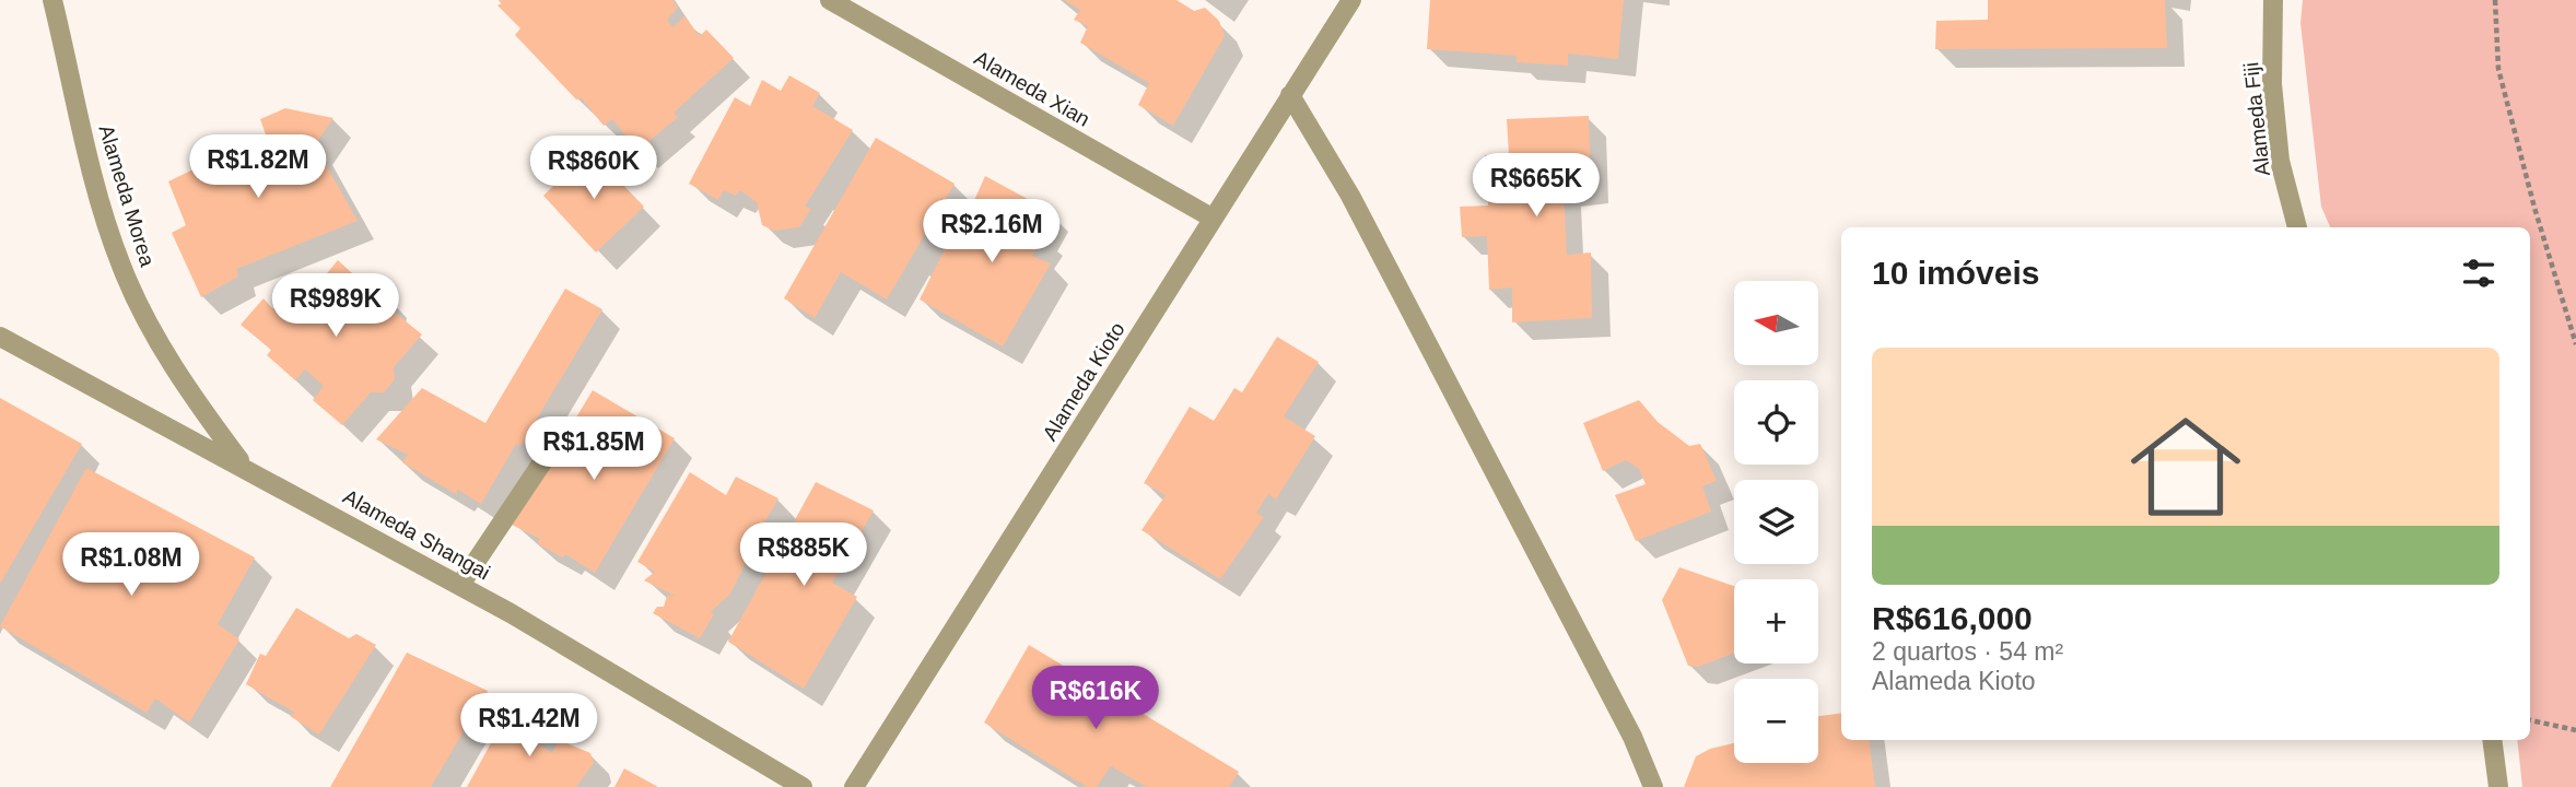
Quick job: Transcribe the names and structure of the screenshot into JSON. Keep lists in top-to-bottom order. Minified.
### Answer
{"streets":{"street":["Alameda Xian","Alameda Fiji","Alameda Morea","Alameda Kioto","Alameda Shangai"]},"crossings":[["Alameda Xian","Alameda Kioto"],["Alameda Morea","Alameda Shangai"]],"north":"left","page":{"price":["R$1.82M","R$860K","R$665K","R$2.16M","R$989K","R$1.85M","R$885K","R$1.08M","R$616K","R$1.42M"],"heading":"10 imóveis","map_buttons":["+","−"],"list":[{"name":"R$616,000","note":"2 quartos · 54 m² · Alameda Kioto"}]}}
